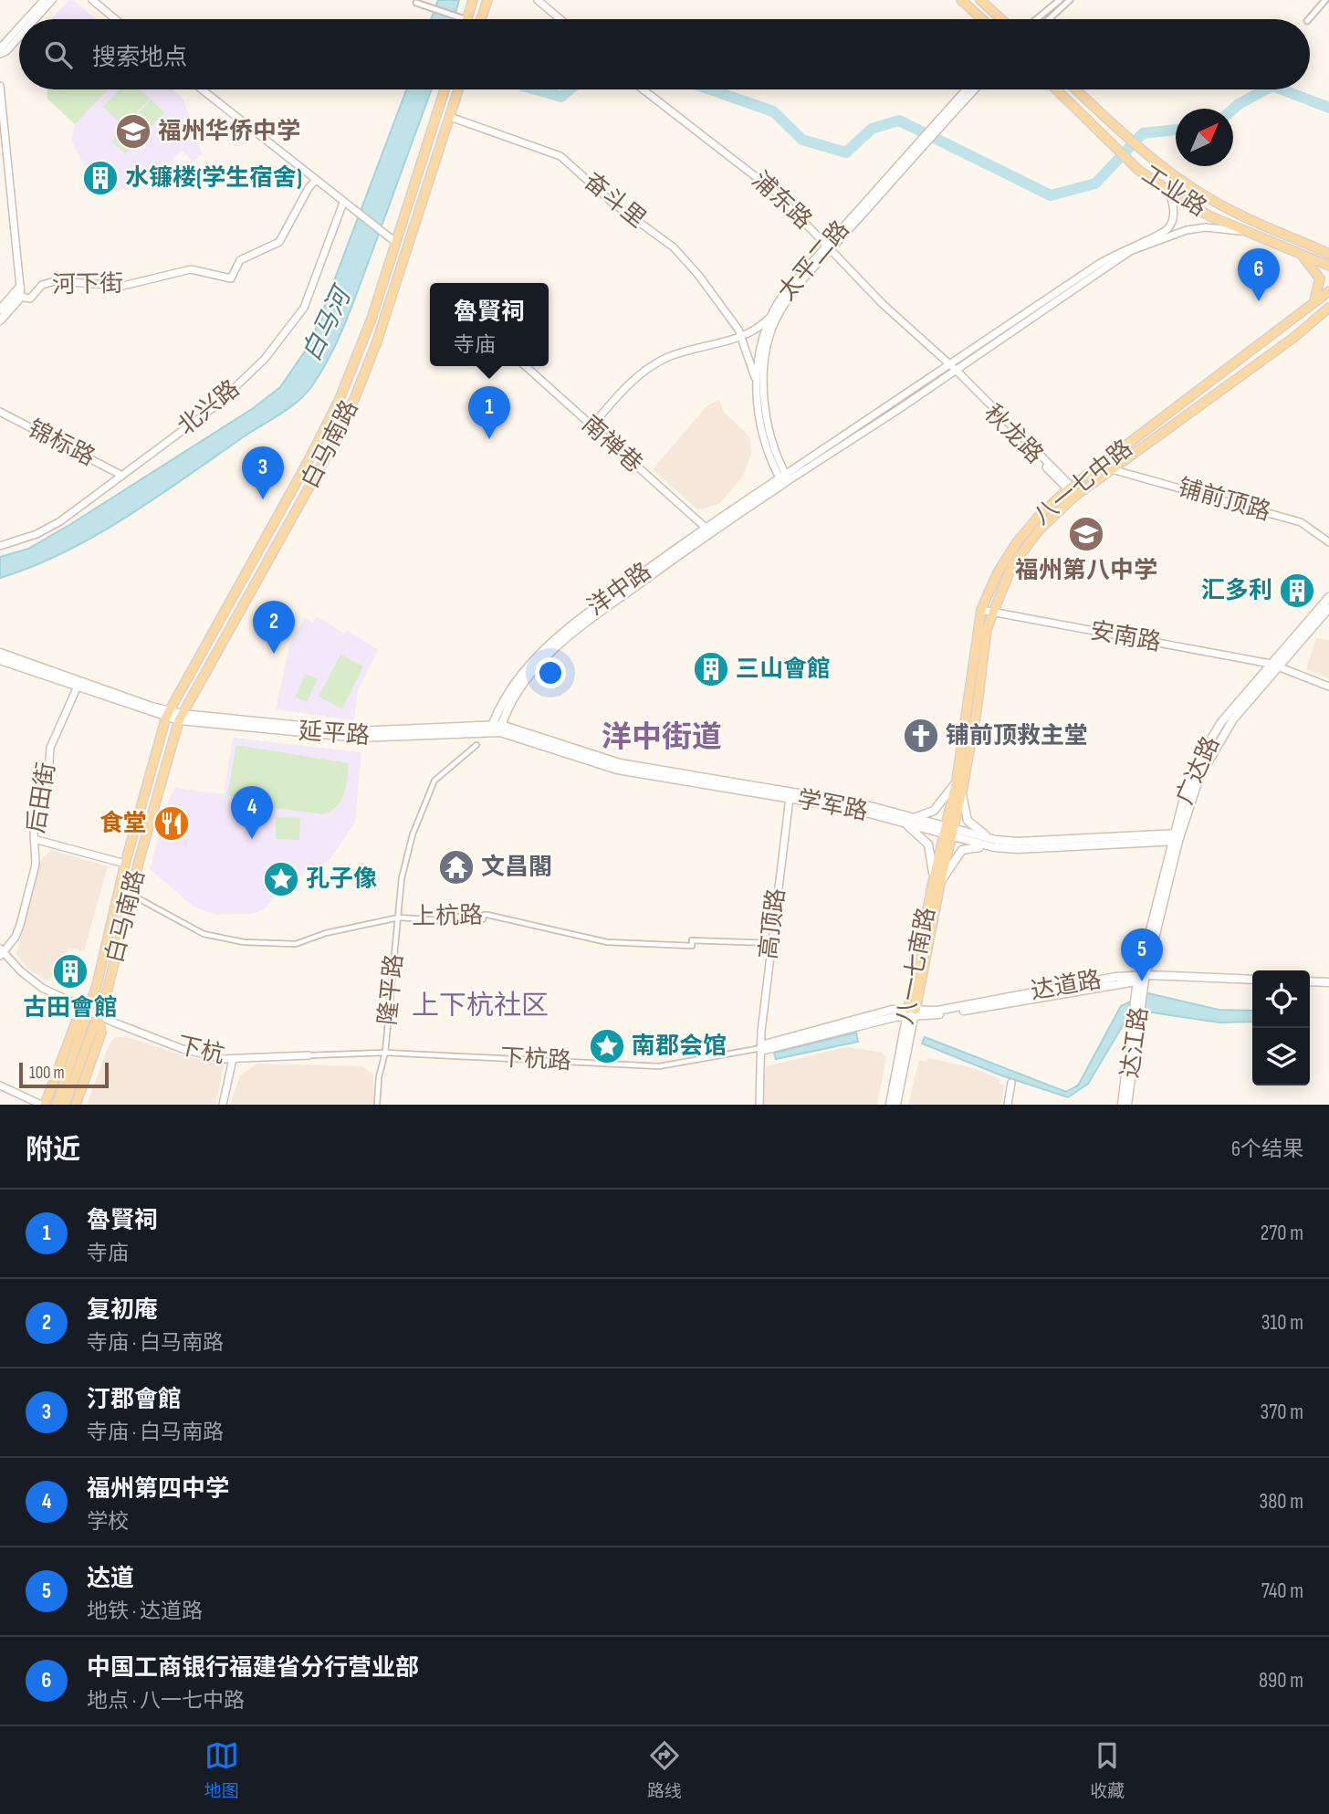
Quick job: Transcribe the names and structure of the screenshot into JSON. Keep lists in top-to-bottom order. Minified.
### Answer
{"streets":{"main road":["工业路","河下街","白马南路","八一七中路","洋中路","延平路","广达路","学军路","八一七南路","达道路","达江路","下杭路"],"street":["奋斗里","浦东路","太平二路","北兴路","秋龙路","锦标路","南禅巷","铺前顶路","安南路","后田街","上杭路","高顶路","隆平路","下杭"]},"crossings":[["奋斗里","白马南路"],["浦东路","太平二路"],["浦东路","秋龙路"],["太平二路","洋中路"],["北兴路","锦标路"],["秋龙路","八一七中路"],["白马南路","延平路"],["白马南路","上杭路"],["白马南路","下杭"],["南禅巷","洋中路"],["八一七中路","铺前顶路"],["八一七中路","安南路"],["八一七中路","学军路"],["八一七中路","八一七南路"],["洋中路","延平路"],["洋中路","学军路"],["安南路","广达路"],["延平路","学军路"],["广达路","学军路"],["广达路","达道路"],["广达路","达江路"],["后田街","下杭"],["学军路","高顶路"],["学军路","八一七南路"],["上杭路","高顶路"],["上杭路","隆平路"],["高顶路","下杭路"],["八一七南路","达道路"],["八一七南路","下杭路"],["达道路","达江路"],["达道路","下杭路"],["隆平路","下杭路"],["下杭","下杭路"]],"districts":["洋中街道","上下杭社区"],"water":["白马河"],"places":{"school or university":["福州华侨中学","福州第八中学"],"building":["水镰楼(学生宿舍)","汇多利","三山會館","古田會館"],"church":["铺前顶救主堂"],"restaurant":["食堂"],"temple":["文昌閣"],"place":["孔子像","南郡会馆"]},"scale_bar":"100 m","north":"top right","page":{"search":"搜索地点","pins":["6","1","3","2","4","5"],"popup":["魯賢祠","寺庙"],"scale":"100 m","heading":["附近","6个结果"],"list":[{"mark":"1","name":"魯賢祠","note":"寺庙","value":"270 m"},{"mark":"2","name":"复初庵","note":"寺庙 · 白马南路","value":"310 m"},{"mark":"3","name":"汀郡會館","note":"寺庙 · 白马南路","value":"370 m"},{"mark":"4","name":"福州第四中学","note":"学校","value":"380 m"},{"mark":"5","name":"达道","note":"地铁 · 达道路","value":"740 m"},{"mark":"6","name":"中国工商银行福建省分行营业部","note":"地点 · 八一七中路","value":"890 m"}],"nav":["地图","路线","收藏"]}}
